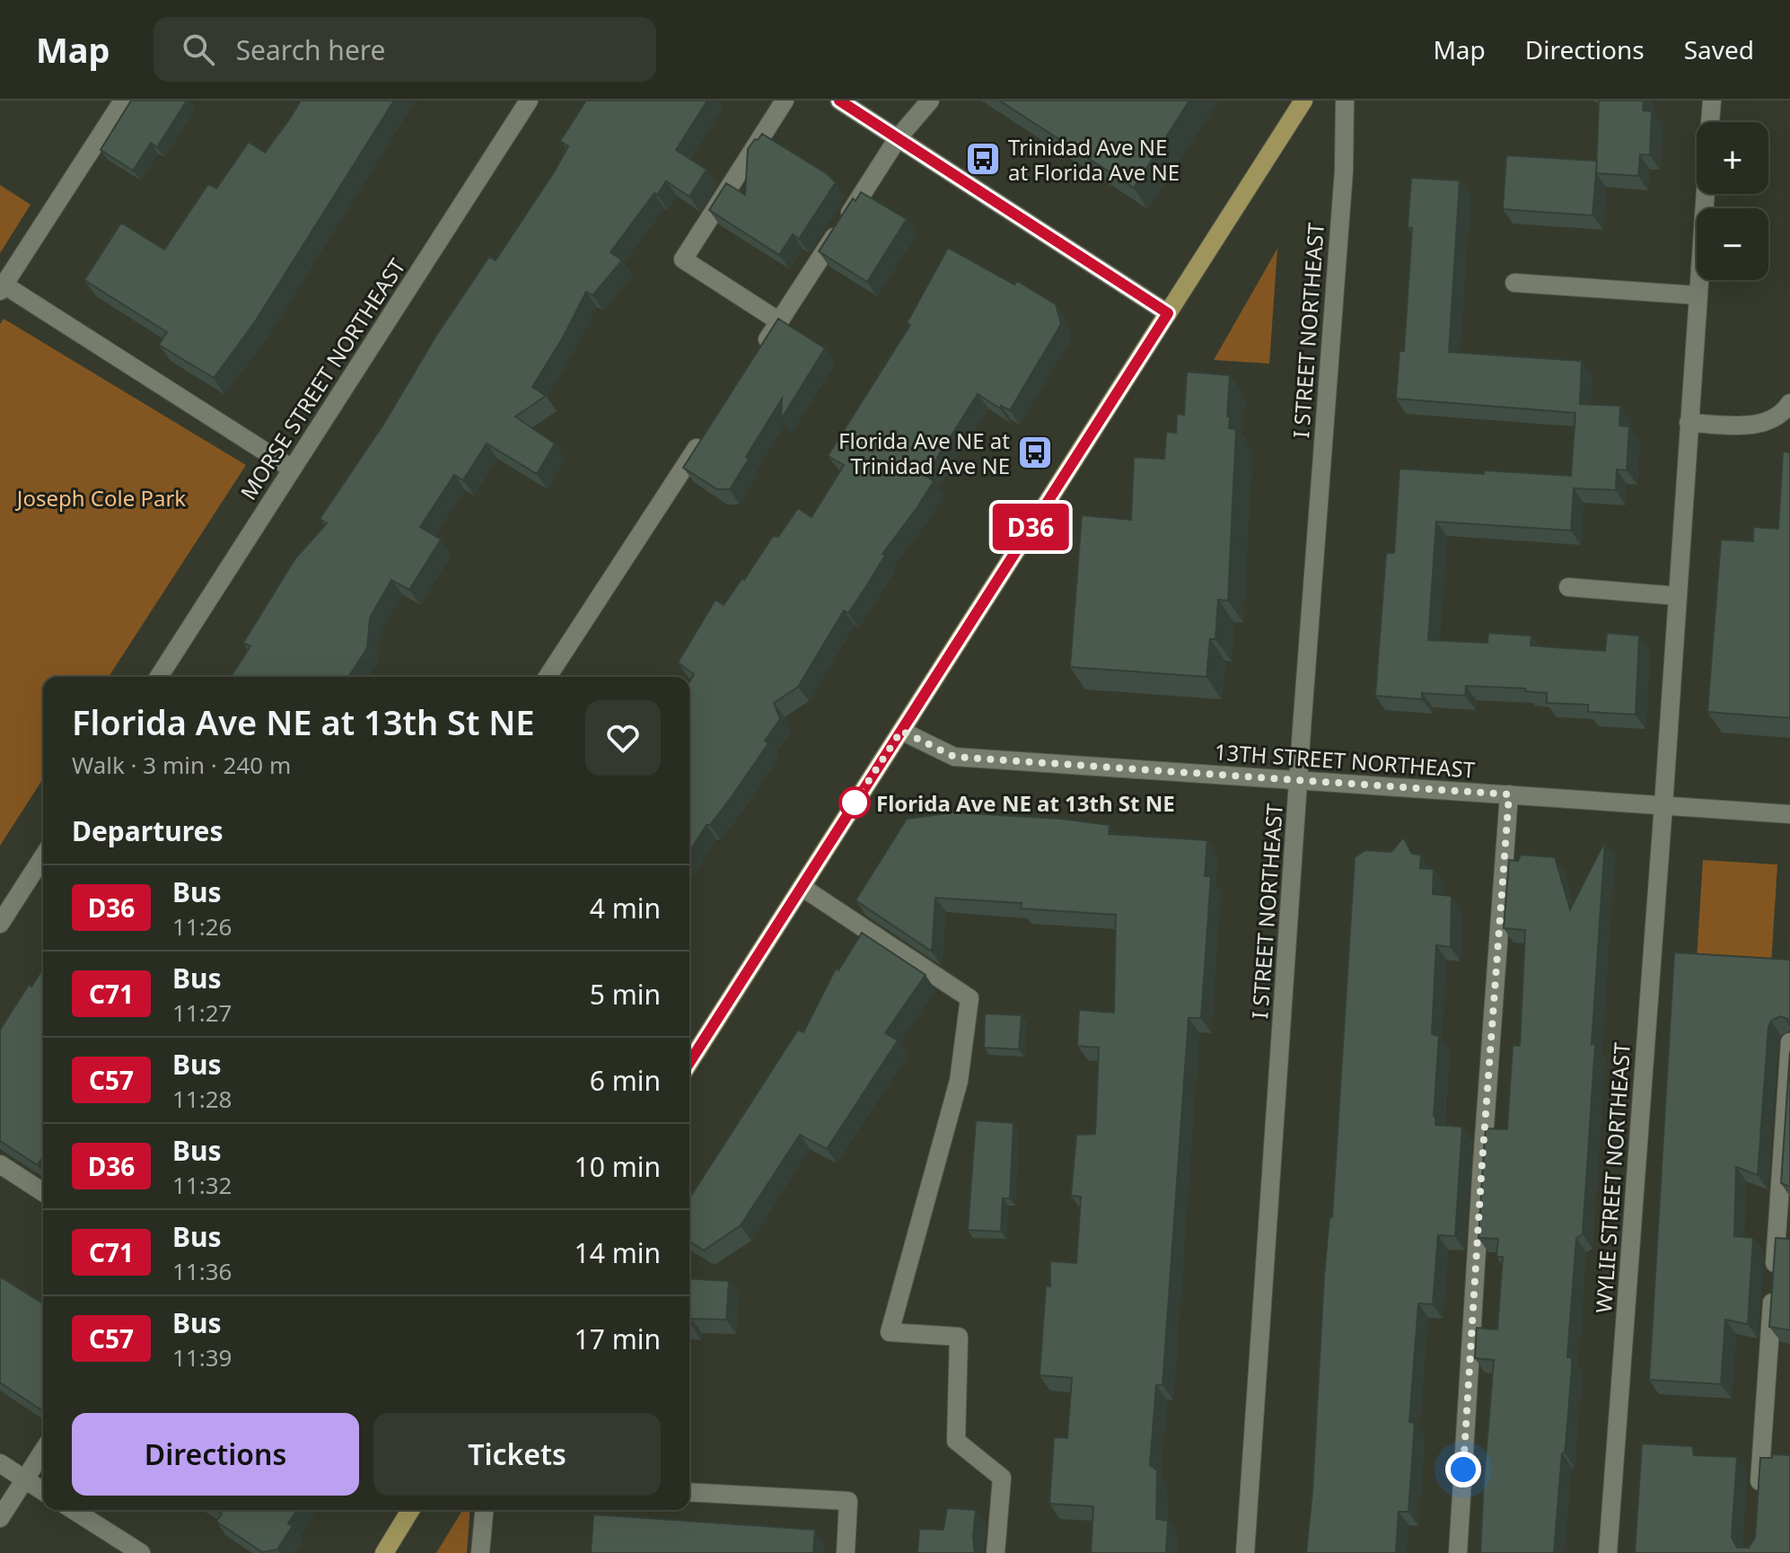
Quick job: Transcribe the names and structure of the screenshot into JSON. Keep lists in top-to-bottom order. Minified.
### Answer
{"streets":{"street":["I STREET NORTHEAST","MORSE STREET NORTHEAST","13TH STREET NORTHEAST","WYLIE STREET NORTHEAST"]},"crossings":[["I STREET NORTHEAST","13TH STREET NORTHEAST"],["13TH STREET NORTHEAST","WYLIE STREET NORTHEAST"]],"parks":["Joseph Cole Park"],"places":{"bus stop":["Trinidad Ave NE at Florida Ave NE","Florida Ave NE at Trinidad Ave NE"],"other":["Florida Ave NE at 13th St NE"]},"lines":["bus line D36"],"page":{"header":"Map","search":"Search here","nav":["Map","Directions","Saved"],"on_map":"D36","map_buttons":["+","−"],"heading":[["Florida Ave NE at 13th St NE","Walk · 3 min · 240 m"],"Departures"],"list":[{"mark":"D36","name":"Bus","note":"11:26","value":"4 min"},{"mark":"C71","name":"Bus","note":"11:27","value":"5 min"},{"mark":"C57","name":"Bus","note":"11:28","value":"6 min"},{"mark":"D36","name":"Bus","note":"11:32","value":"10 min"},{"mark":"C71","name":"Bus","note":"11:36","value":"14 min"},{"mark":"C57","name":"Bus","note":"11:39","value":"17 min"}],"buttons":["Directions","Tickets"]}}
